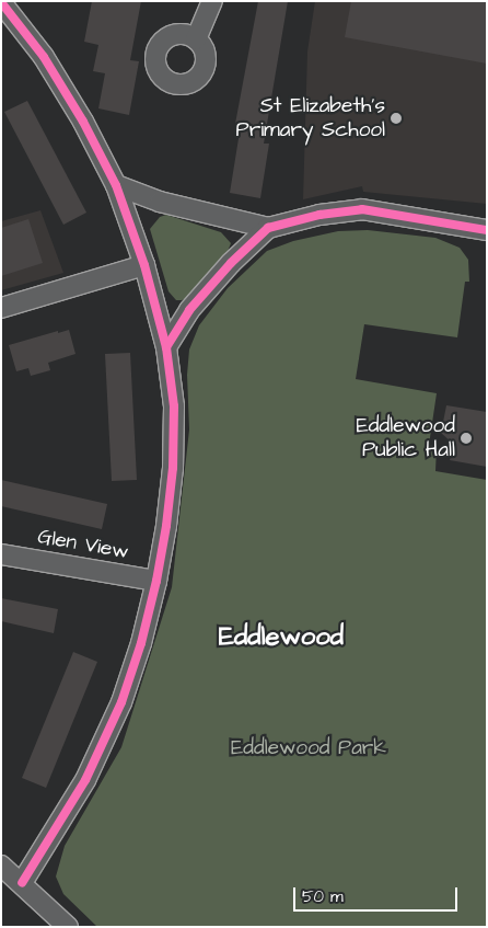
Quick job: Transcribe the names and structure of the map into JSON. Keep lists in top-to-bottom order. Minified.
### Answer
{"streets":{"street":["Glen View"]},"districts":["Eddlewood"],"parks":["Eddlewood Park"],"places":["St Elizabeth's Primary School","Eddlewood Public Hall"],"scale_bar":"50 m"}
